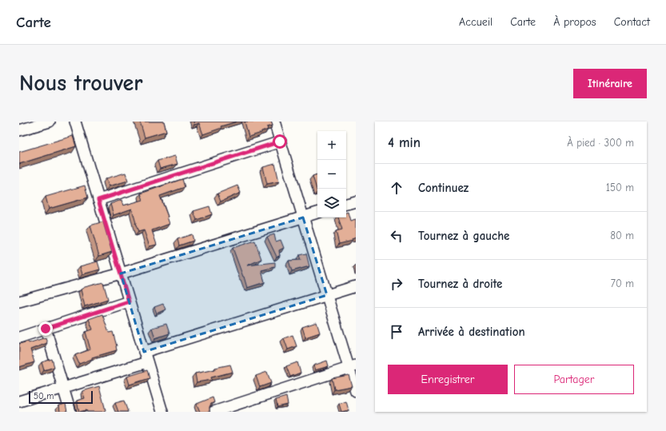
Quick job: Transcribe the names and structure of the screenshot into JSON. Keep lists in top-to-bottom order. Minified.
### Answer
{"scale_bar":"50 m","page":{"header":"Carte","nav":["Accueil","Carte","À propos","Contact"],"buttons":["Itinéraire",["Enregistrer","Partager"]],"title":"Nous trouver","heading":["4 min","À pied · 300 m"],"map_buttons":["+","−"],"list":[["Continuez","150 m"],["Tournez à gauche","80 m"],["Tournez à droite","70 m"],"Arrivée à destination"],"scale":"50 m"}}
